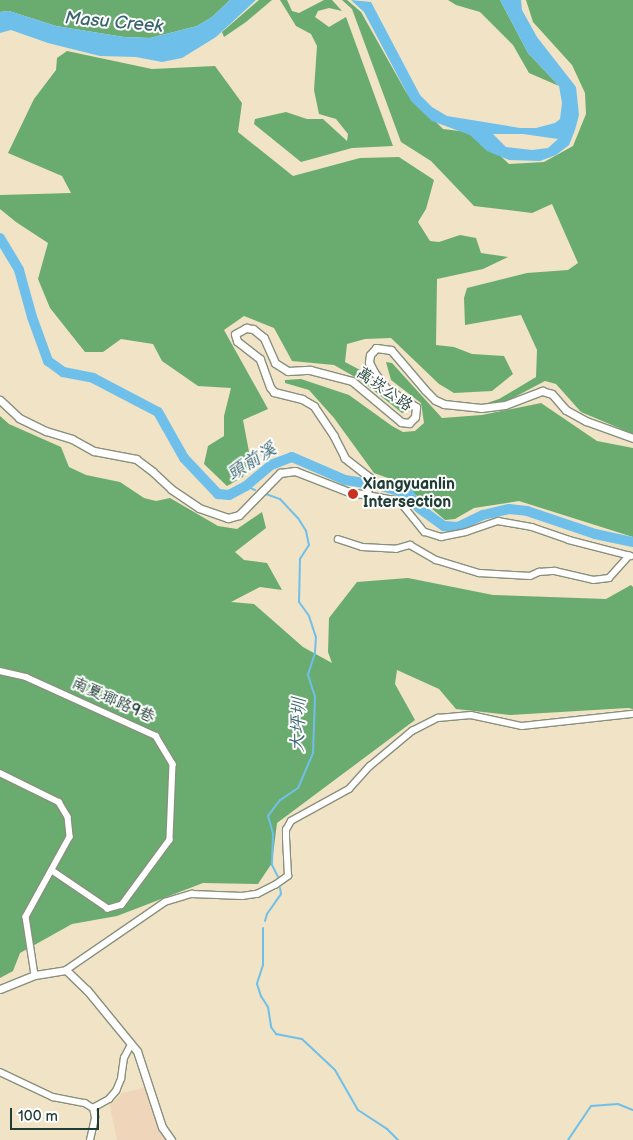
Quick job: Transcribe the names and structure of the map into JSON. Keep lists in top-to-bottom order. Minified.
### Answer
{"streets":{"street":["萬崁公路","南夏瑯路9巷"]},"water":["Masu Creek","頭前溪","大坪圳"],"places":["Xiangyuanlin Intersection"],"scale_bar":"100 m"}
